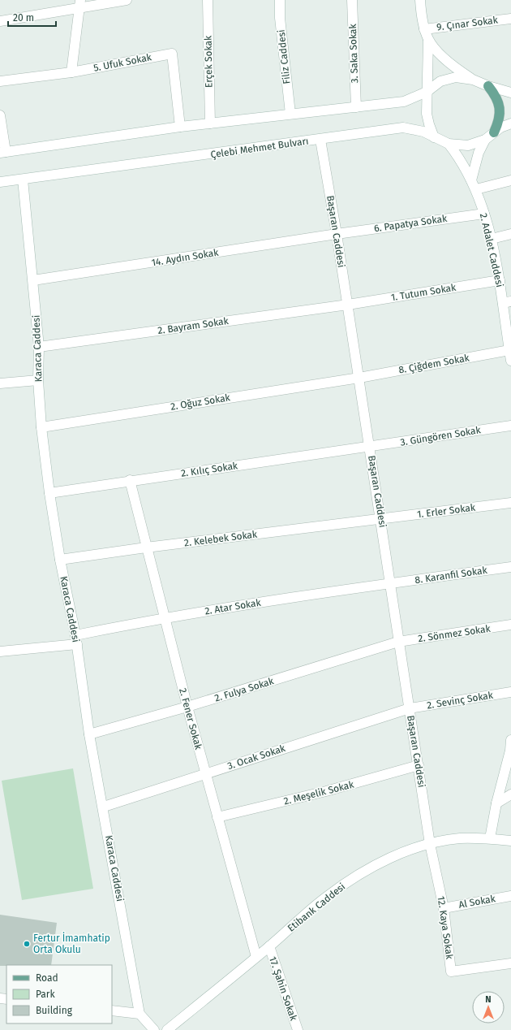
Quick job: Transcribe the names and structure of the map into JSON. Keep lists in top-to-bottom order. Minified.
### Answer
{"streets":{"street":["9. Çınar Sokak","3. Saka Sokak","Filiz Caddesi","Erçek Sokak","5. Ufuk Sokak","Çelebi Mehmet Bulvarı","6. Papatya Sokak","Başaran Caddesi","2. Adalet Caddesi","14. Aydın Sokak","1. Tutum Sokak","2. Bayram Sokak","Karaca Caddesi","8. Çiğdem Sokak","2. Oğuz Sokak","3. Güngören Sokak","2. Kılıç Sokak","1. Erler Sokak","2. Kelebek Sokak","8. Karanfil Sokak","2. Atar Sokak","2. Sönmez Sokak","2. Fulya Sokak","2. Sevinç Sokak","2. Fener Sokak","3. Ocak Sokak","2. Meşelik Sokak","Al Sokak","Etibank Caddesi","12. Kaya Sokak","17. Şahin Sokak"]},"crossings":[["Çelebi Mehmet Bulvarı","Başaran Caddesi"],["Çelebi Mehmet Bulvarı","2. Adalet Caddesi"],["Çelebi Mehmet Bulvarı","Karaca Caddesi"],["6. Papatya Sokak","Başaran Caddesi"],["6. Papatya Sokak","2. Adalet Caddesi"],["6. Papatya Sokak","14. Aydın Sokak"],["Başaran Caddesi","14. Aydın Sokak"],["Başaran Caddesi","1. Tutum Sokak"],["Başaran Caddesi","2. Bayram Sokak"],["Başaran Caddesi","8. Çiğdem Sokak"],["Başaran Caddesi","2. Oğuz Sokak"],["Başaran Caddesi","3. Güngören Sokak"],["Başaran Caddesi","2. Kılıç Sokak"],["Başaran Caddesi","1. Erler Sokak"],["Başaran Caddesi","2. Kelebek Sokak"],["Başaran Caddesi","8. Karanfil Sokak"],["Başaran Caddesi","2. Atar Sokak"],["Başaran Caddesi","2. Sönmez Sokak"],["Başaran Caddesi","2. Fulya Sokak"],["Başaran Caddesi","2. Sevinç Sokak"],["Başaran Caddesi","3. Ocak Sokak"],["Başaran Caddesi","2. Meşelik Sokak"],["Başaran Caddesi","Etibank Caddesi"],["Başaran Caddesi","12. Kaya Sokak"],["2. Adalet Caddesi","1. Tutum Sokak"],["2. Adalet Caddesi","8. Çiğdem Sokak"],["14. Aydın Sokak","Karaca Caddesi"],["1. Tutum Sokak","2. Bayram Sokak"],["2. Bayram Sokak","Karaca Caddesi"],["Karaca Caddesi","2. Oğuz Sokak"],["Karaca Caddesi","2. Kılıç Sokak"],["Karaca Caddesi","2. Kelebek Sokak"],["Karaca Caddesi","2. Atar Sokak"],["Karaca Caddesi","2. Fulya Sokak"],["Karaca Caddesi","3. Ocak Sokak"],["8. Çiğdem Sokak","2. Oğuz Sokak"],["3. Güngören Sokak","2. Kılıç Sokak"],["2. Kılıç Sokak","2. Fener Sokak"],["1. Erler Sokak","2. Kelebek Sokak"],["2. Kelebek Sokak","2. Fener Sokak"],["8. Karanfil Sokak","2. Atar Sokak"],["2. Atar Sokak","2. Fener Sokak"],["2. Sönmez Sokak","2. Fulya Sokak"],["2. Fulya Sokak","2. Fener Sokak"],["2. Sevinç Sokak","3. Ocak Sokak"],["2. Fener Sokak","3. Ocak Sokak"],["2. Fener Sokak","2. Meşelik Sokak"],["2. Fener Sokak","Etibank Caddesi"],["Al Sokak","12. Kaya Sokak"],["Etibank Caddesi","12. Kaya Sokak"],["Etibank Caddesi","17. Şahin Sokak"]],"places":["Fertur İmamhatip Orta Okulu"],"legend":["Road","Park","Building"],"scale_bar":"20 m","north":"top"}
